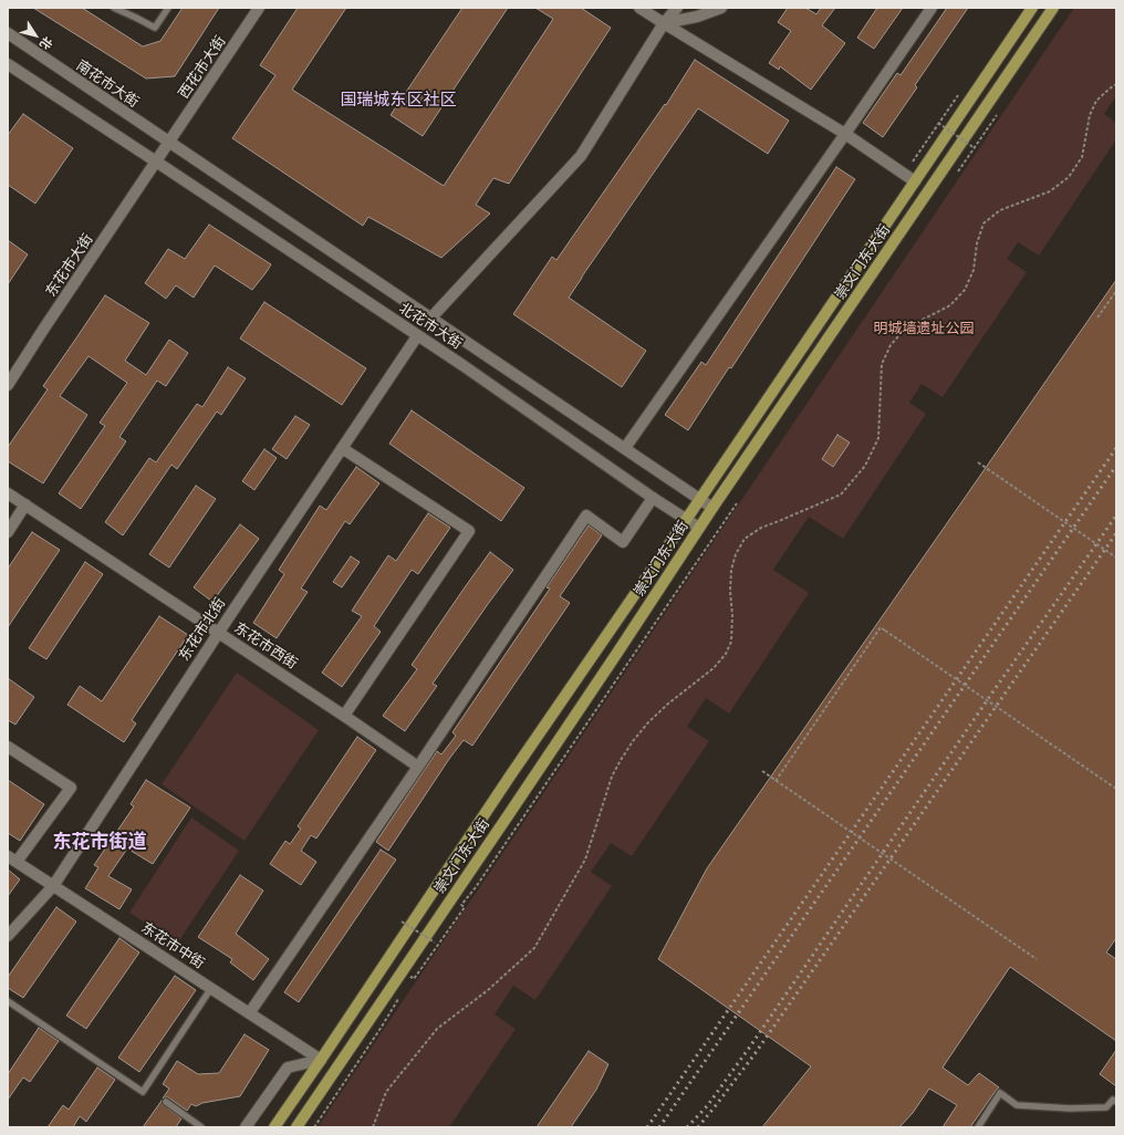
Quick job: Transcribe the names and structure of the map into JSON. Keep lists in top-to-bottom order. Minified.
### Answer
{"streets":{"main road":["崇文门东大街"],"street":["西花市大街","南花市大街","东花市大街","北花市大街","东花市北街","东花市西街","东花市中街"]},"crossings":[["西花市大街","南花市大街"],["西花市大街","东花市大街"],["西花市大街","北花市大街"],["南花市大街","北花市大街"],["崇文门东大街","北花市大街"],["崇文门东大街","东花市中街"],["东花市大街","北花市大街"],["北花市大街","东花市北街"],["东花市北街","东花市西街"],["东花市北街","东花市中街"]],"districts":["国瑞城东区社区","东花市街道"],"parks":["明城墙遗址公园"],"north":"bottom right"}
